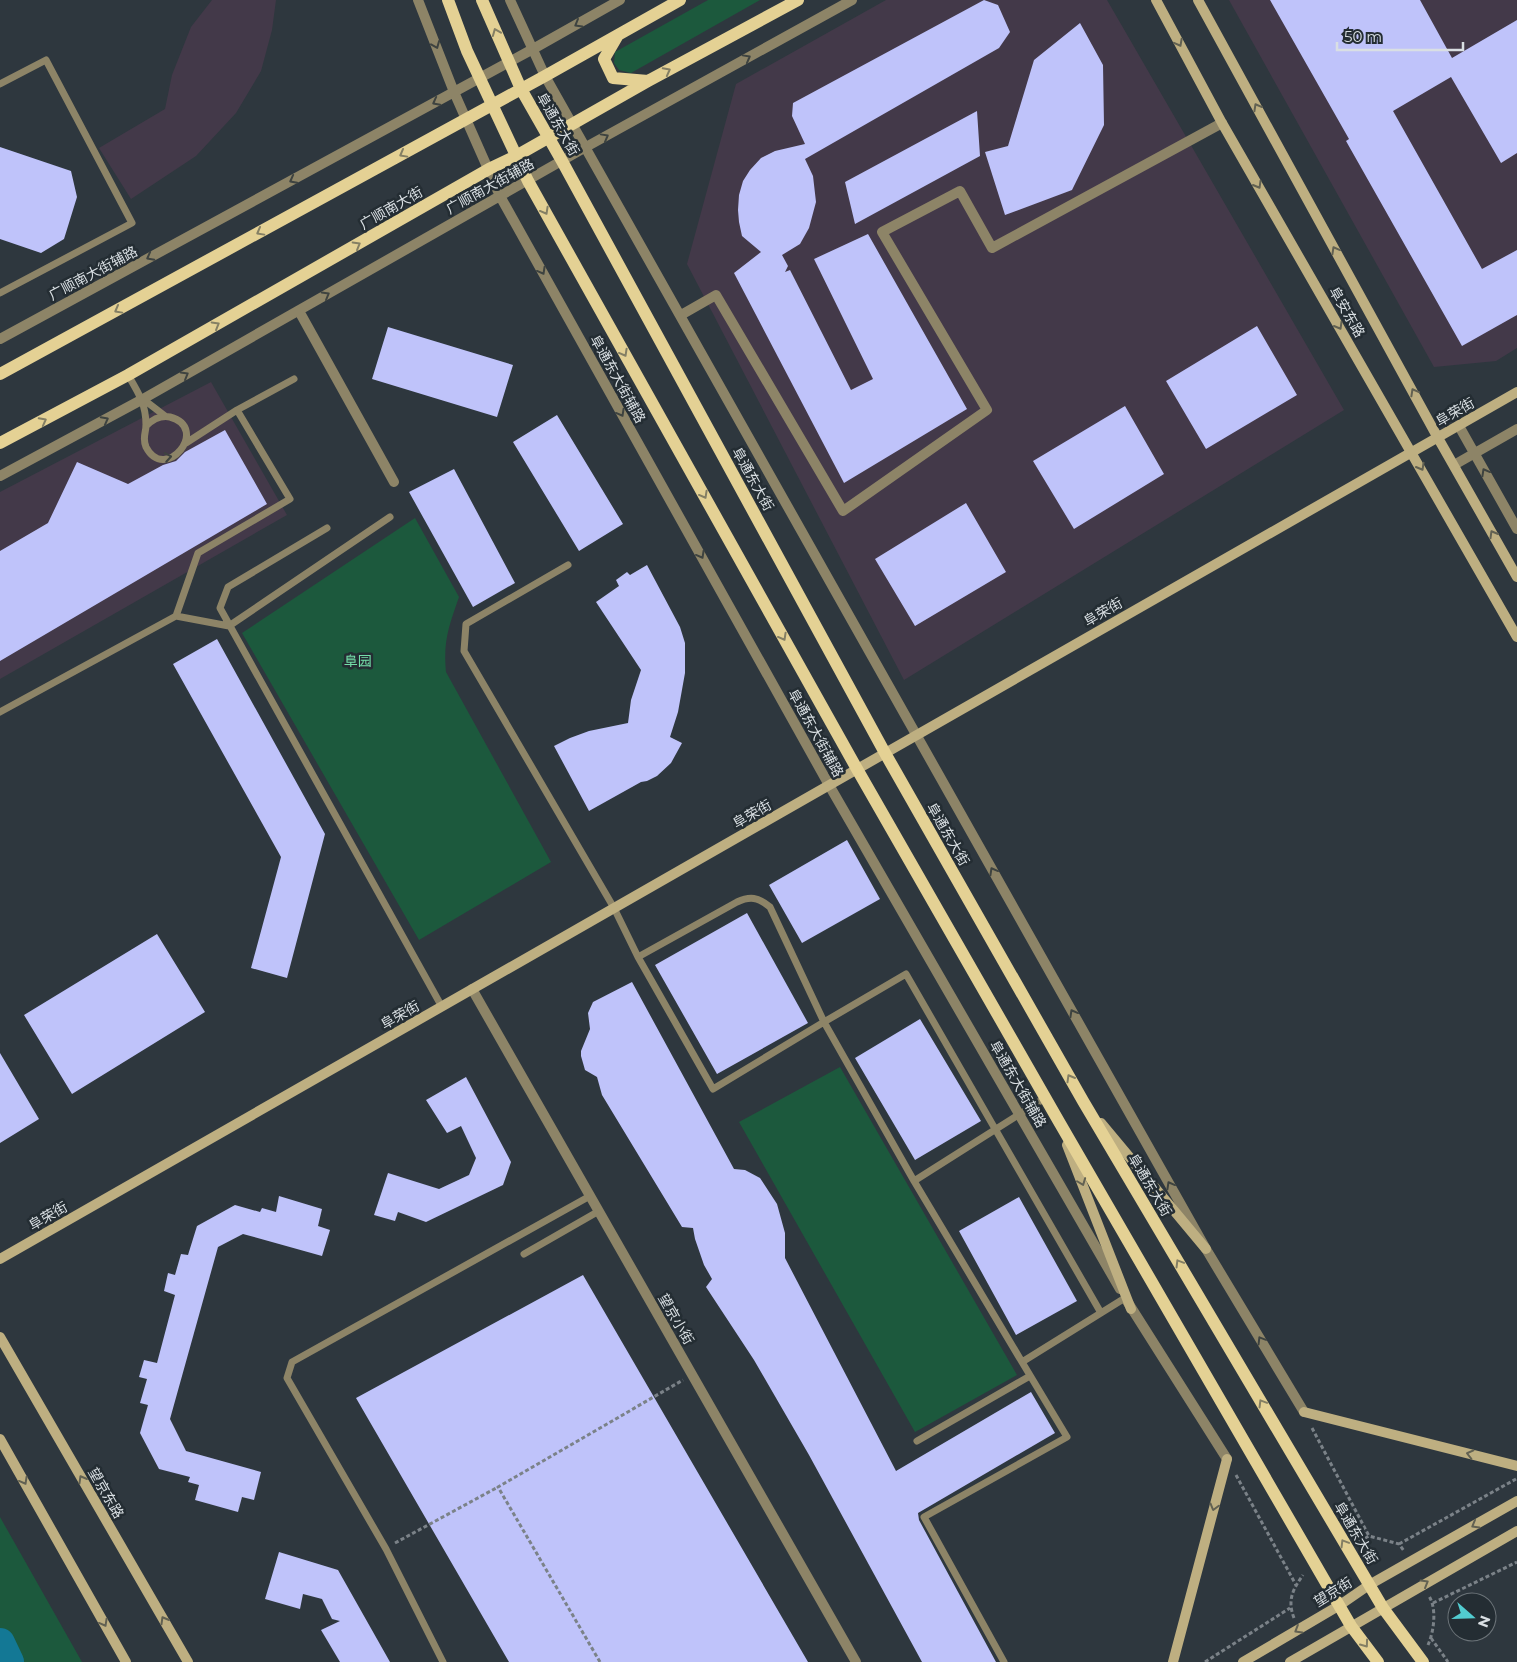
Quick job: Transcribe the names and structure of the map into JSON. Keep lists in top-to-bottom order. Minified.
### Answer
{"streets":{"main road":["阜通东大街","广顺南大街"],"street":["广顺南大街辅路","阜安东路","阜通东大街辅路","阜荣街","望京小街","望京东路","望京街"]},"crossings":[["阜通东大街","广顺南大街辅路"],["阜通东大街","广顺南大街"],["阜通东大街","阜荣街"],["阜通东大街","望京街"],["广顺南大街辅路","阜通东大街辅路"],["广顺南大街","阜通东大街辅路"],["阜安东路","阜荣街"],["阜通东大街辅路","阜荣街"],["阜荣街","望京小街"]],"one_way":["阜通东大街辅路"],"parks":["阜园"],"scale_bar":"50 m","north":"right"}
